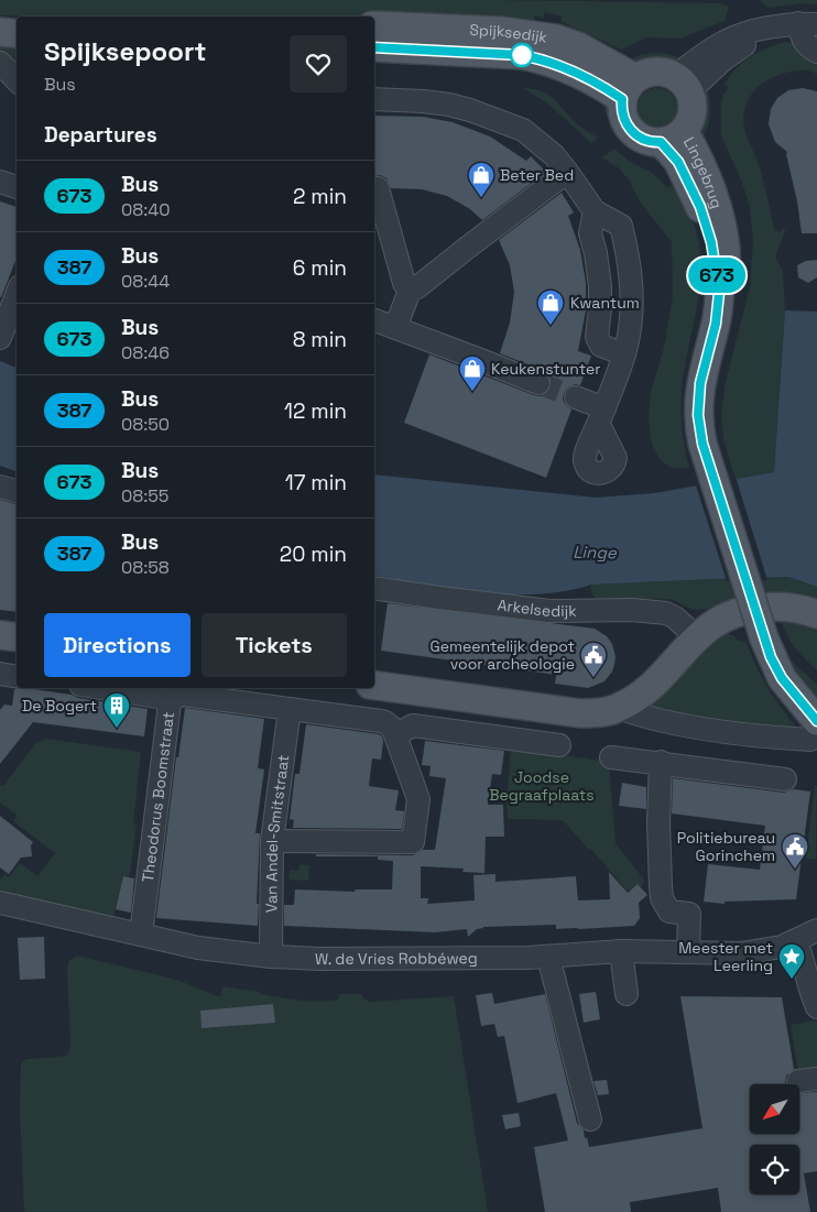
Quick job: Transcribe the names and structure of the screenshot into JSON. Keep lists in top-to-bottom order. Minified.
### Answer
{"streets":{"main road":["Spijksedijk","Lingebrug"],"street":["Arkelsedijk","Theodorus Boomstraat","Van Andel-Smitstraat","W. de Vries Robbéweg"]},"crossings":[["Spijksedijk","Lingebrug"],["Theodorus Boomstraat","Van Andel-Smitstraat"],["Theodorus Boomstraat","W. de Vries Robbéweg"],["Van Andel-Smitstraat","W. de Vries Robbéweg"]],"water":["Linge"],"parks":["Joodse Begraafplaats"],"places":{"shop":["Beter Bed","Kwantum","Keukenstunter"],"public building":["Gemeentelijk depot voor archeologie","Politiebureau Gorinchem"],"building":["De Bogert"],"place":["Meester met Leerling"]},"lines":["bus line 673"],"north":"bottom left","page":{"on_map":"673","heading":[["Spijksepoort","Bus"],"Departures"],"list":[{"mark":"673","name":"Bus","note":"08:40","value":"2 min"},{"mark":"387","name":"Bus","note":"08:44","value":"6 min"},{"mark":"673","name":"Bus","note":"08:46","value":"8 min"},{"mark":"387","name":"Bus","note":"08:50","value":"12 min"},{"mark":"673","name":"Bus","note":"08:55","value":"17 min"},{"mark":"387","name":"Bus","note":"08:58","value":"20 min"}],"buttons":["Directions","Tickets"]}}
